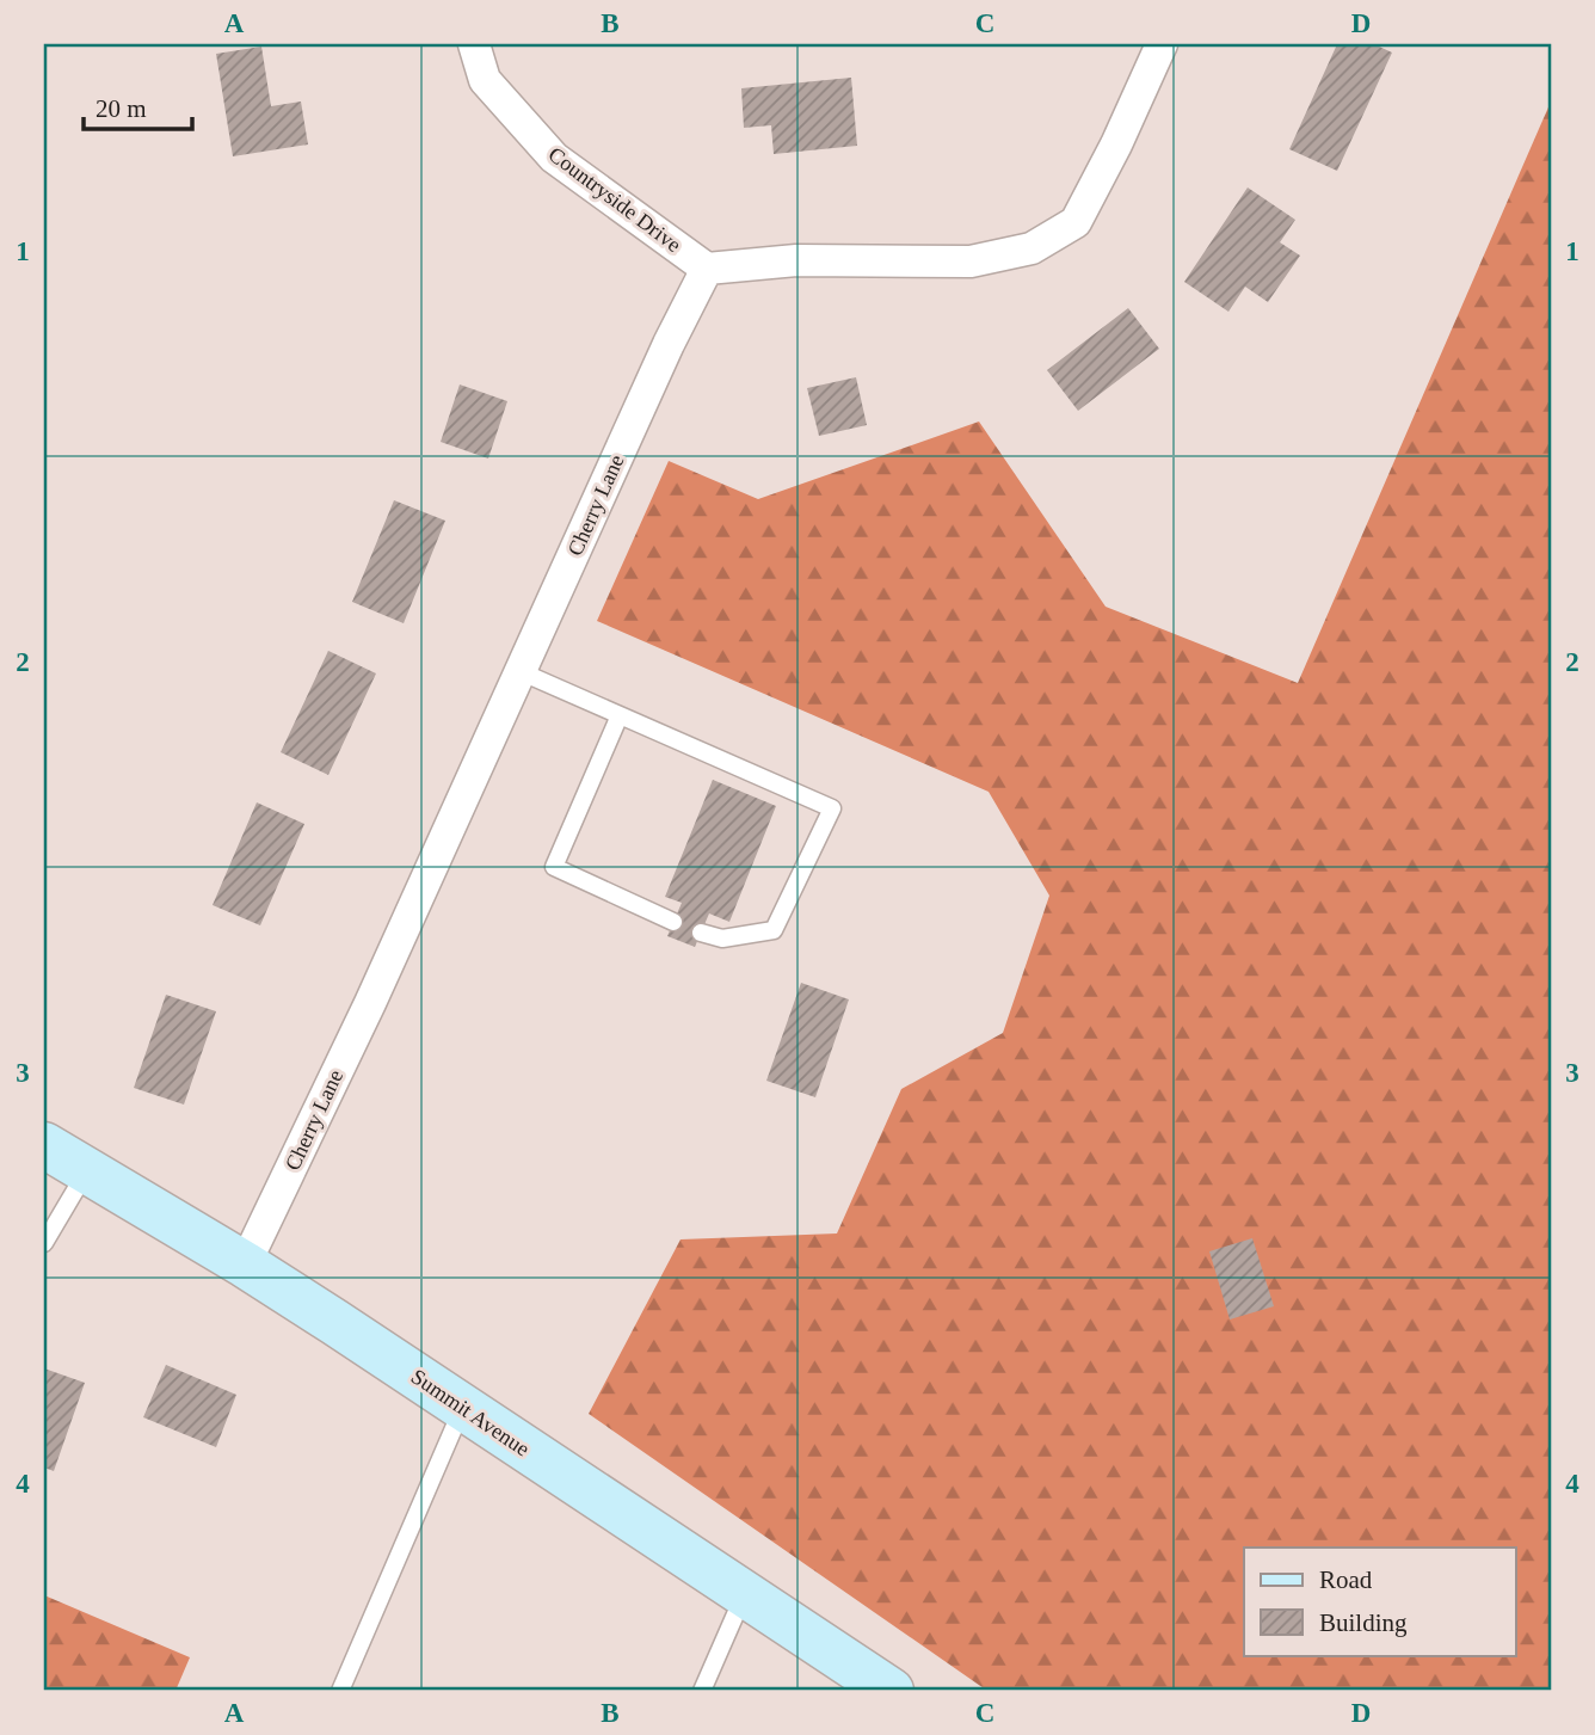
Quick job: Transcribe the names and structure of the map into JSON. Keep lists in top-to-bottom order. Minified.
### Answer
{"streets":{"main road":["Summit Avenue"],"street":["Countryside Drive","Cherry Lane"]},"crossings":[["Countryside Drive","Cherry Lane"],["Cherry Lane","Summit Avenue"]],"legend":["Road","Building"],"scale_bar":"20 m","grid":{"columns":["A","B","C","D"],"rows":["1","2","3","4"]}}
